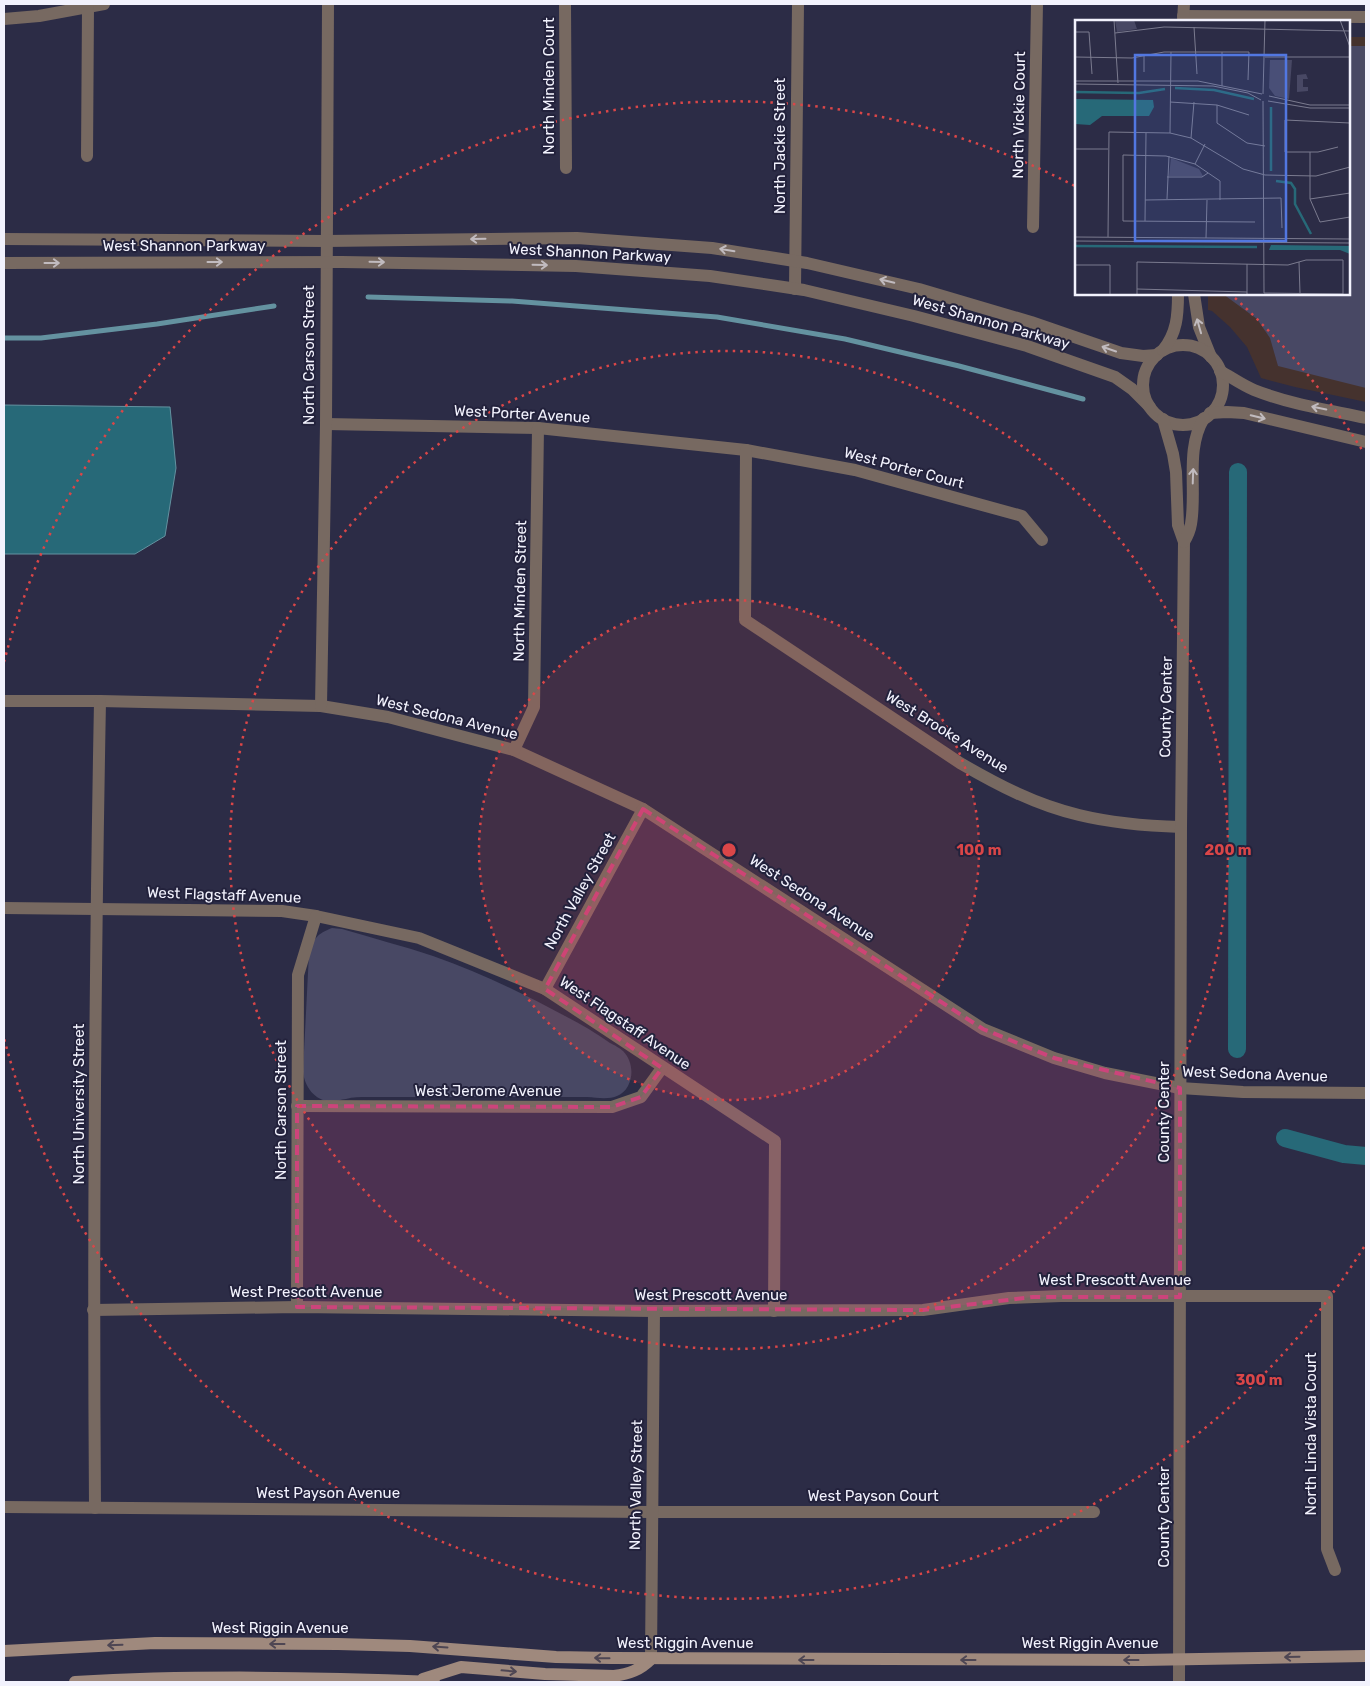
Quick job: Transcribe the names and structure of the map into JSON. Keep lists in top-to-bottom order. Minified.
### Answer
{"streets":{"main road":["West Riggin Avenue"],"street":["North Minden Court","North Vickie Court","North Jackie Street","West Shannon Parkway","North Carson Street","West Porter Avenue","West Porter Court","North Minden Street","County Center","West Sedona Avenue","West Brooke Avenue","North Valley Street","West Flagstaff Avenue","West Jerome Avenue","North University Street","West Prescott Avenue","North Linda Vista Court","West Payson Avenue","West Payson Court"]},"crossings":[["North Jackie Street","West Shannon Parkway"],["West Shannon Parkway","North Carson Street"],["West Shannon Parkway","County Center"],["North Carson Street","West Porter Avenue"],["North Carson Street","West Sedona Avenue"],["North Carson Street","West Flagstaff Avenue"],["North Carson Street","West Jerome Avenue"],["North Carson Street","West Prescott Avenue"],["West Porter Avenue","West Porter Court"],["West Porter Avenue","North Minden Street"],["West Porter Avenue","West Brooke Avenue"],["West Porter Court","West Brooke Avenue"],["North Minden Street","West Sedona Avenue"],["County Center","West Sedona Avenue"],["County Center","West Brooke Avenue"],["County Center","West Prescott Avenue"],["County Center","West Riggin Avenue"],["West Sedona Avenue","North Valley Street"],["West Sedona Avenue","North University Street"],["North Valley Street","West Flagstaff Avenue"],["North Valley Street","West Prescott Avenue"],["North Valley Street","West Payson Avenue"],["North Valley Street","West Payson Court"],["North Valley Street","West Riggin Avenue"],["West Flagstaff Avenue","West Jerome Avenue"],["West Flagstaff Avenue","North University Street"],["West Flagstaff Avenue","West Prescott Avenue"],["North University Street","West Prescott Avenue"],["North University Street","West Payson Avenue"],["West Prescott Avenue","North Linda Vista Court"],["West Payson Avenue","West Payson Court"]],"rings":["100 m","200 m","300 m"]}
